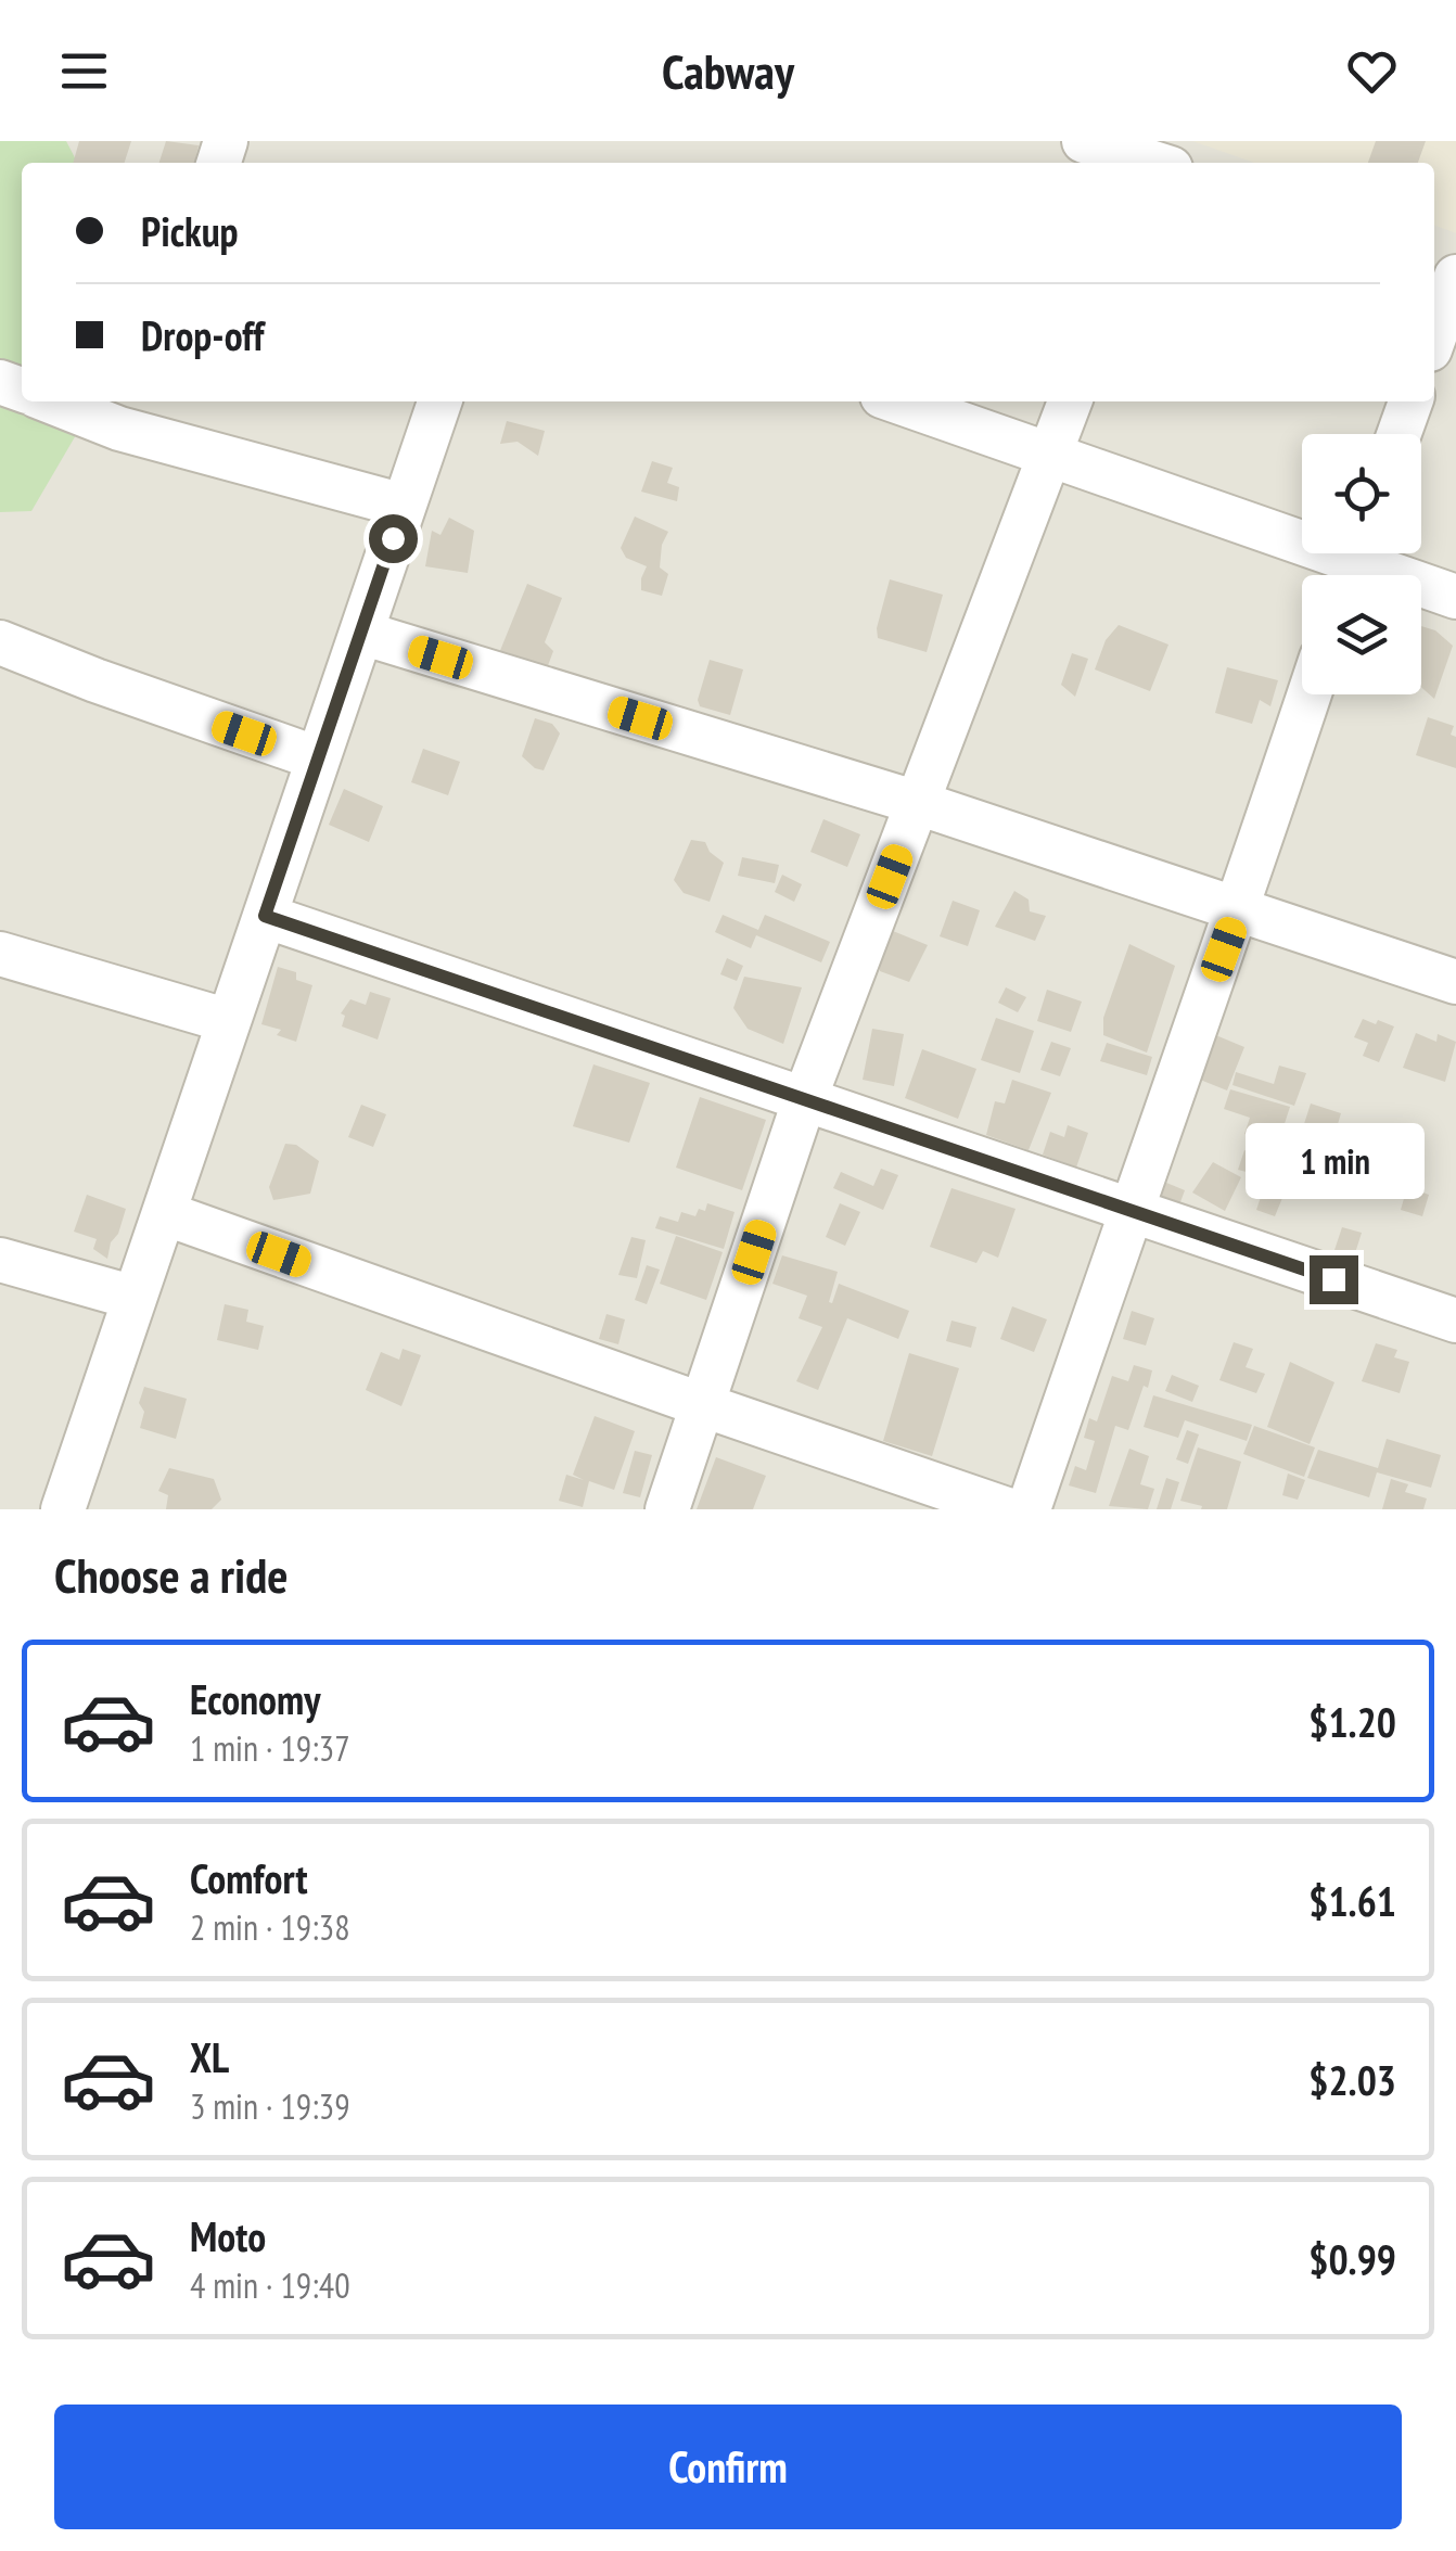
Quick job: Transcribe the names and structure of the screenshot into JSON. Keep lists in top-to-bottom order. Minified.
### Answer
{"page":{"header":"Cabway","banner":["Pickup","Drop-off"],"bubble":"1 min","heading":"Choose a ride","list":[{"name":"Economy","note":"1 min · 19:37","value":"$1.20"},{"name":"Comfort","note":"2 min · 19:38","value":"$1.61"},{"name":"XL","note":"3 min · 19:39","value":"$2.03"},{"name":"Moto","note":"4 min · 19:40","value":"$0.99"}],"buttons":"Confirm"}}
